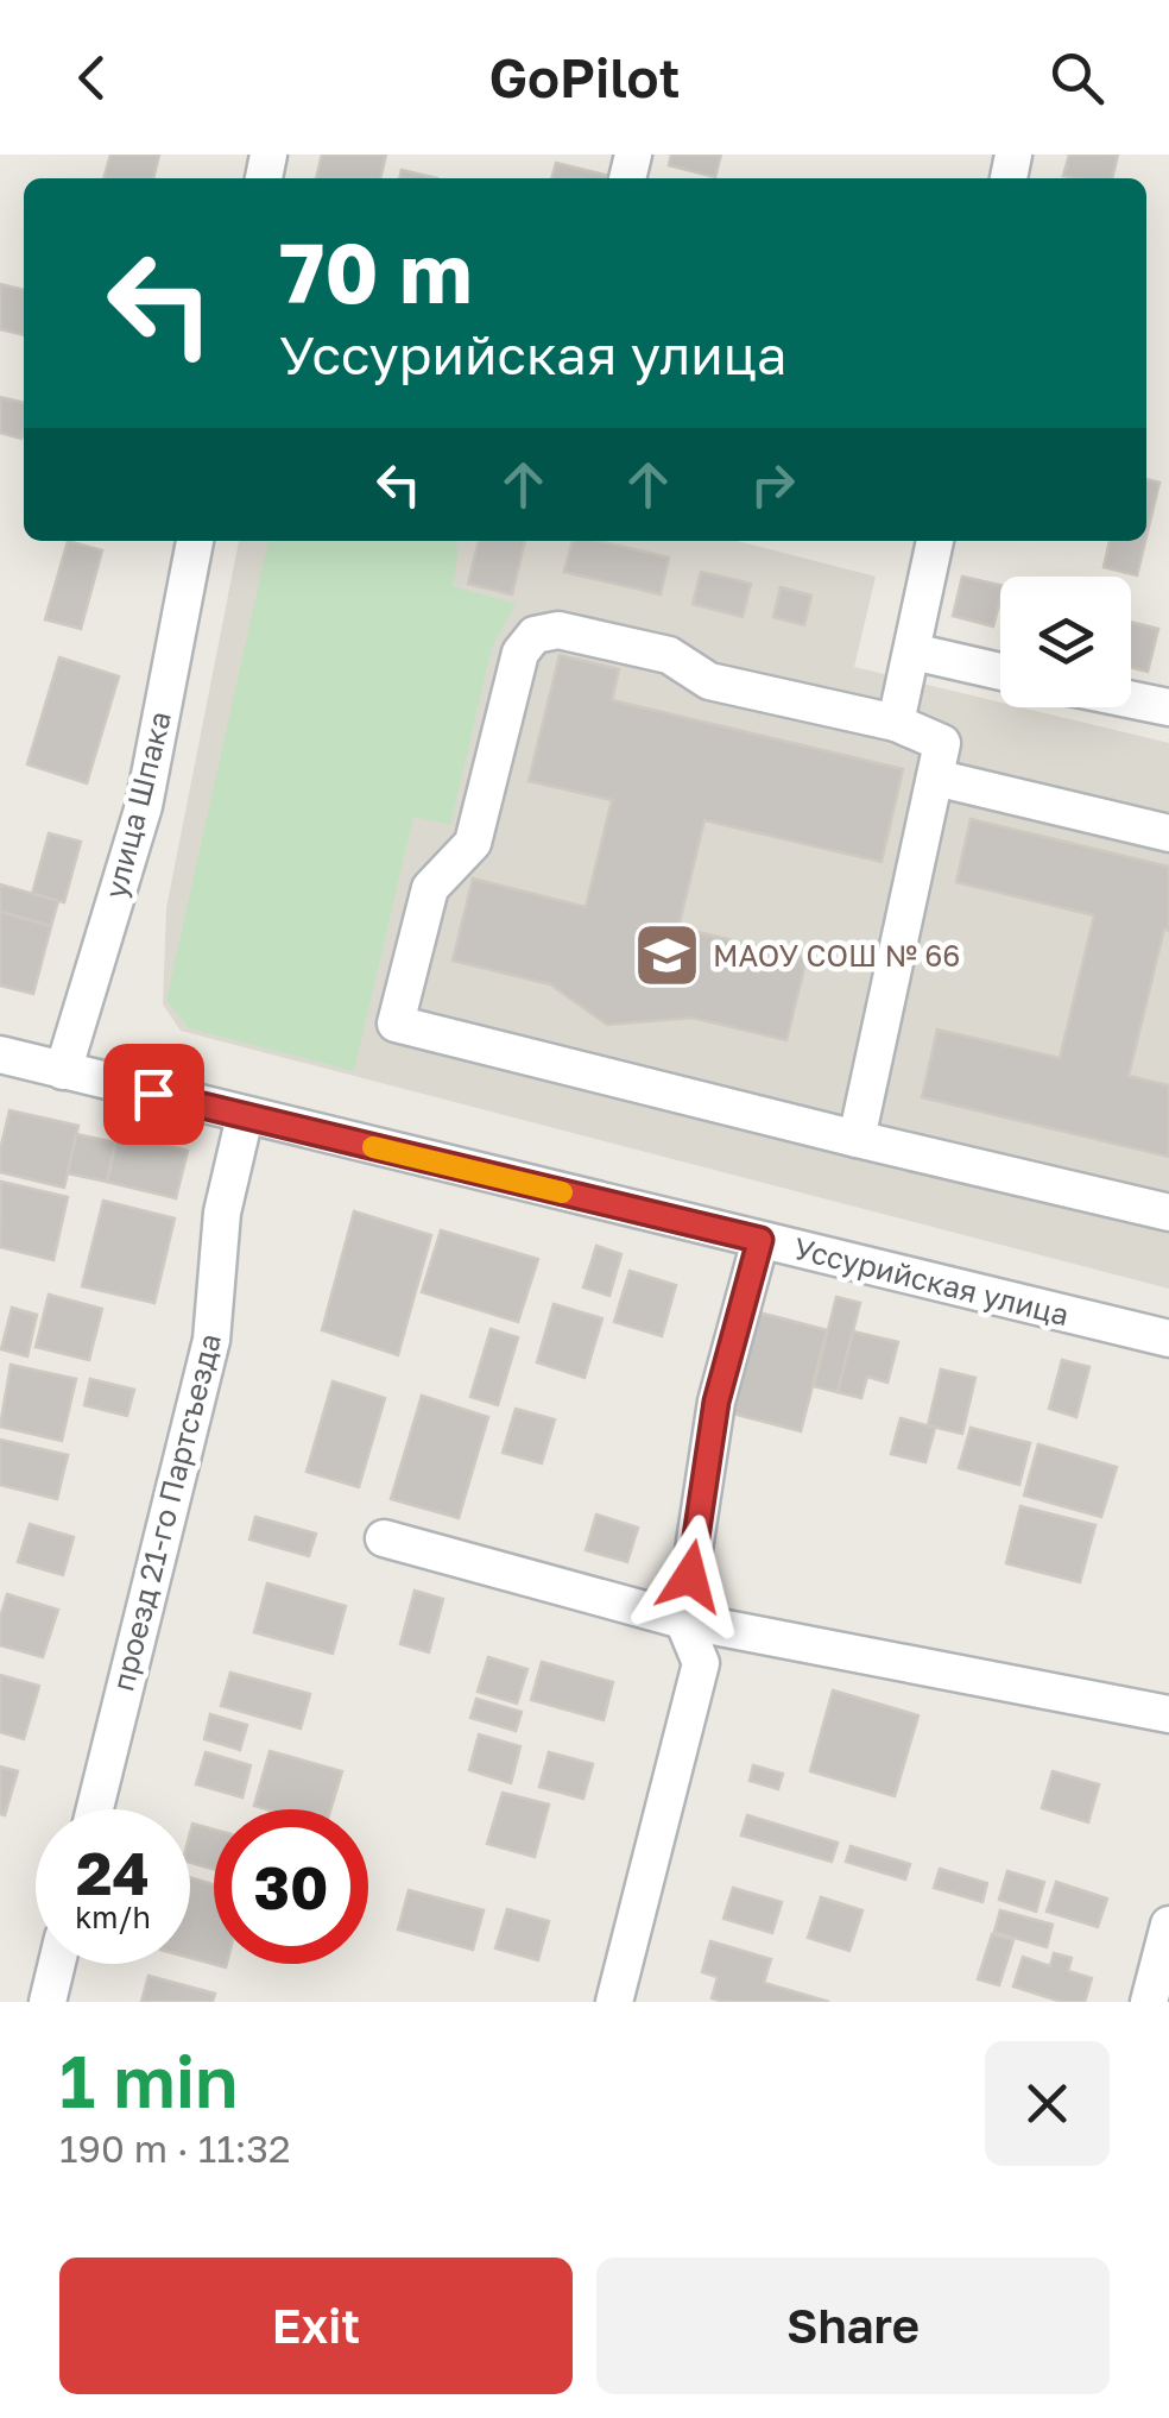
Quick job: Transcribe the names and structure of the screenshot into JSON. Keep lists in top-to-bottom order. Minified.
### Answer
{"streets":{"street":["улица Шпака","Уссурийская улица","проезд 21-го Партсъезда"]},"crossings":[["улица Шпака","Уссурийская улица"],["Уссурийская улица","проезд 21-го Партсъезда"]],"places":{"school or university":["МАОУ СОШ № 66"]},"page":{"header":"GoPilot","turn":["70 m","Уссурийская улица"],"speed":"24 km/h","limit":"30","heading":["1 min","190 m · 11:32"],"buttons":["Exit","Share"]}}
